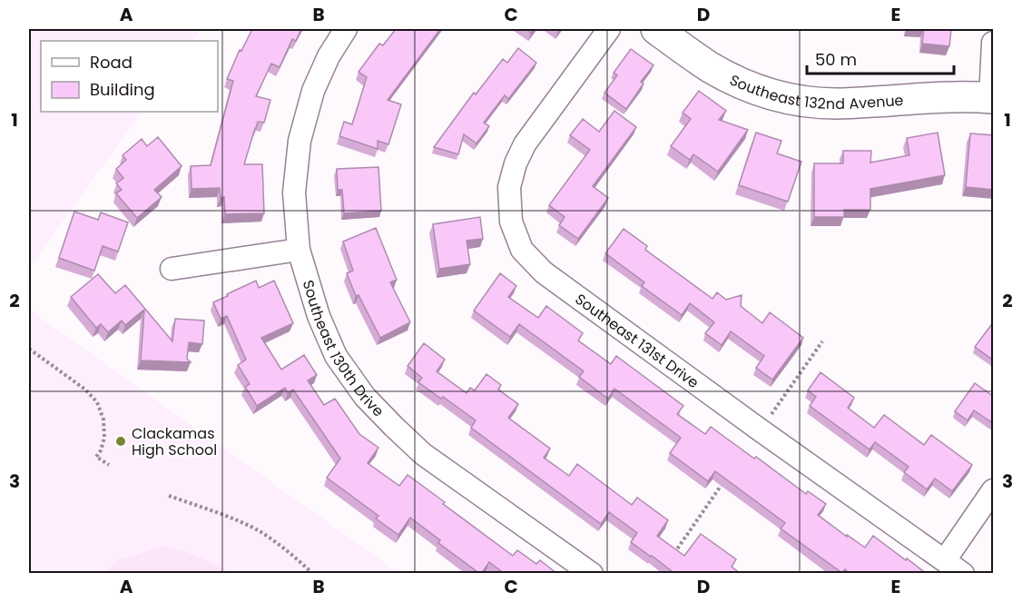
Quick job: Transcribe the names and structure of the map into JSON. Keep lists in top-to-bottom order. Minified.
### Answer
{"streets":{"street":["Southeast 132nd Avenue","Southeast 131st Drive","Southeast 130th Drive"]},"places":["Clackamas High School"],"legend":["Road","Building"],"scale_bar":"50 m","grid":{"columns":["A","B","C","D","E"],"rows":["1","2","3"]}}
